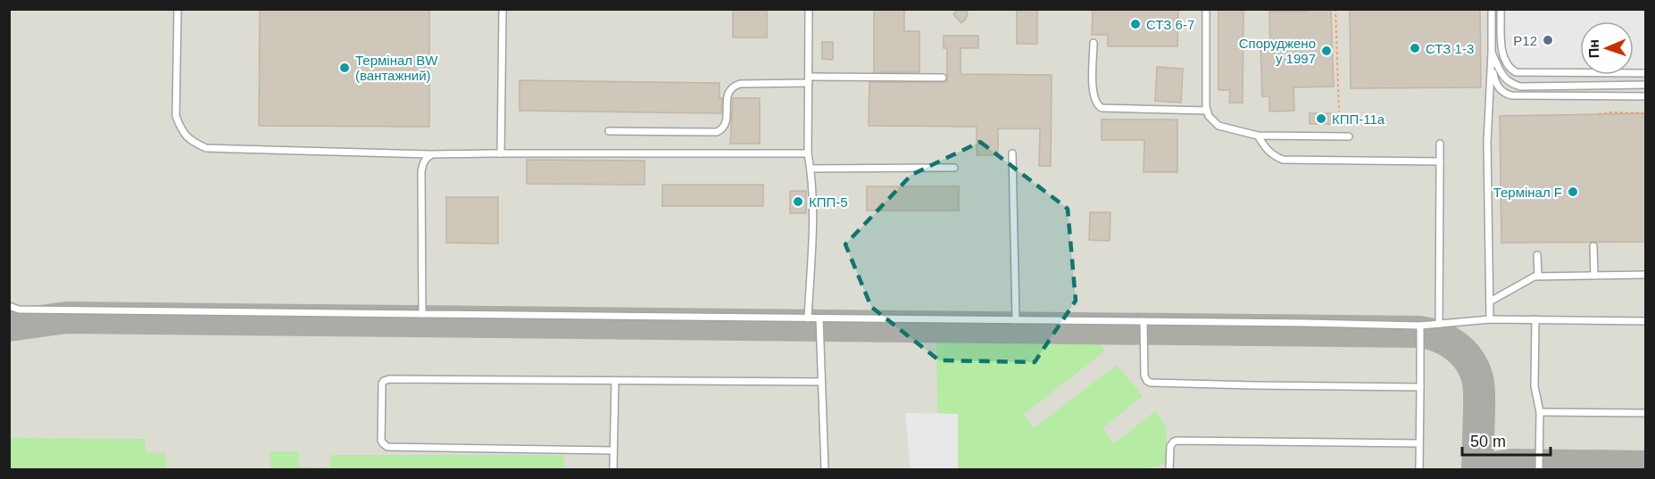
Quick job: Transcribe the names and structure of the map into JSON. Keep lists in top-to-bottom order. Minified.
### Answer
{"places":["СТЗ 6-7","P12","СТЗ 1-3","Споруджено у 1997","Термінал BW (вантажний)","КПП-11а","Термінал F","КПП-5"],"scale_bar":"50 m","north":"left"}
